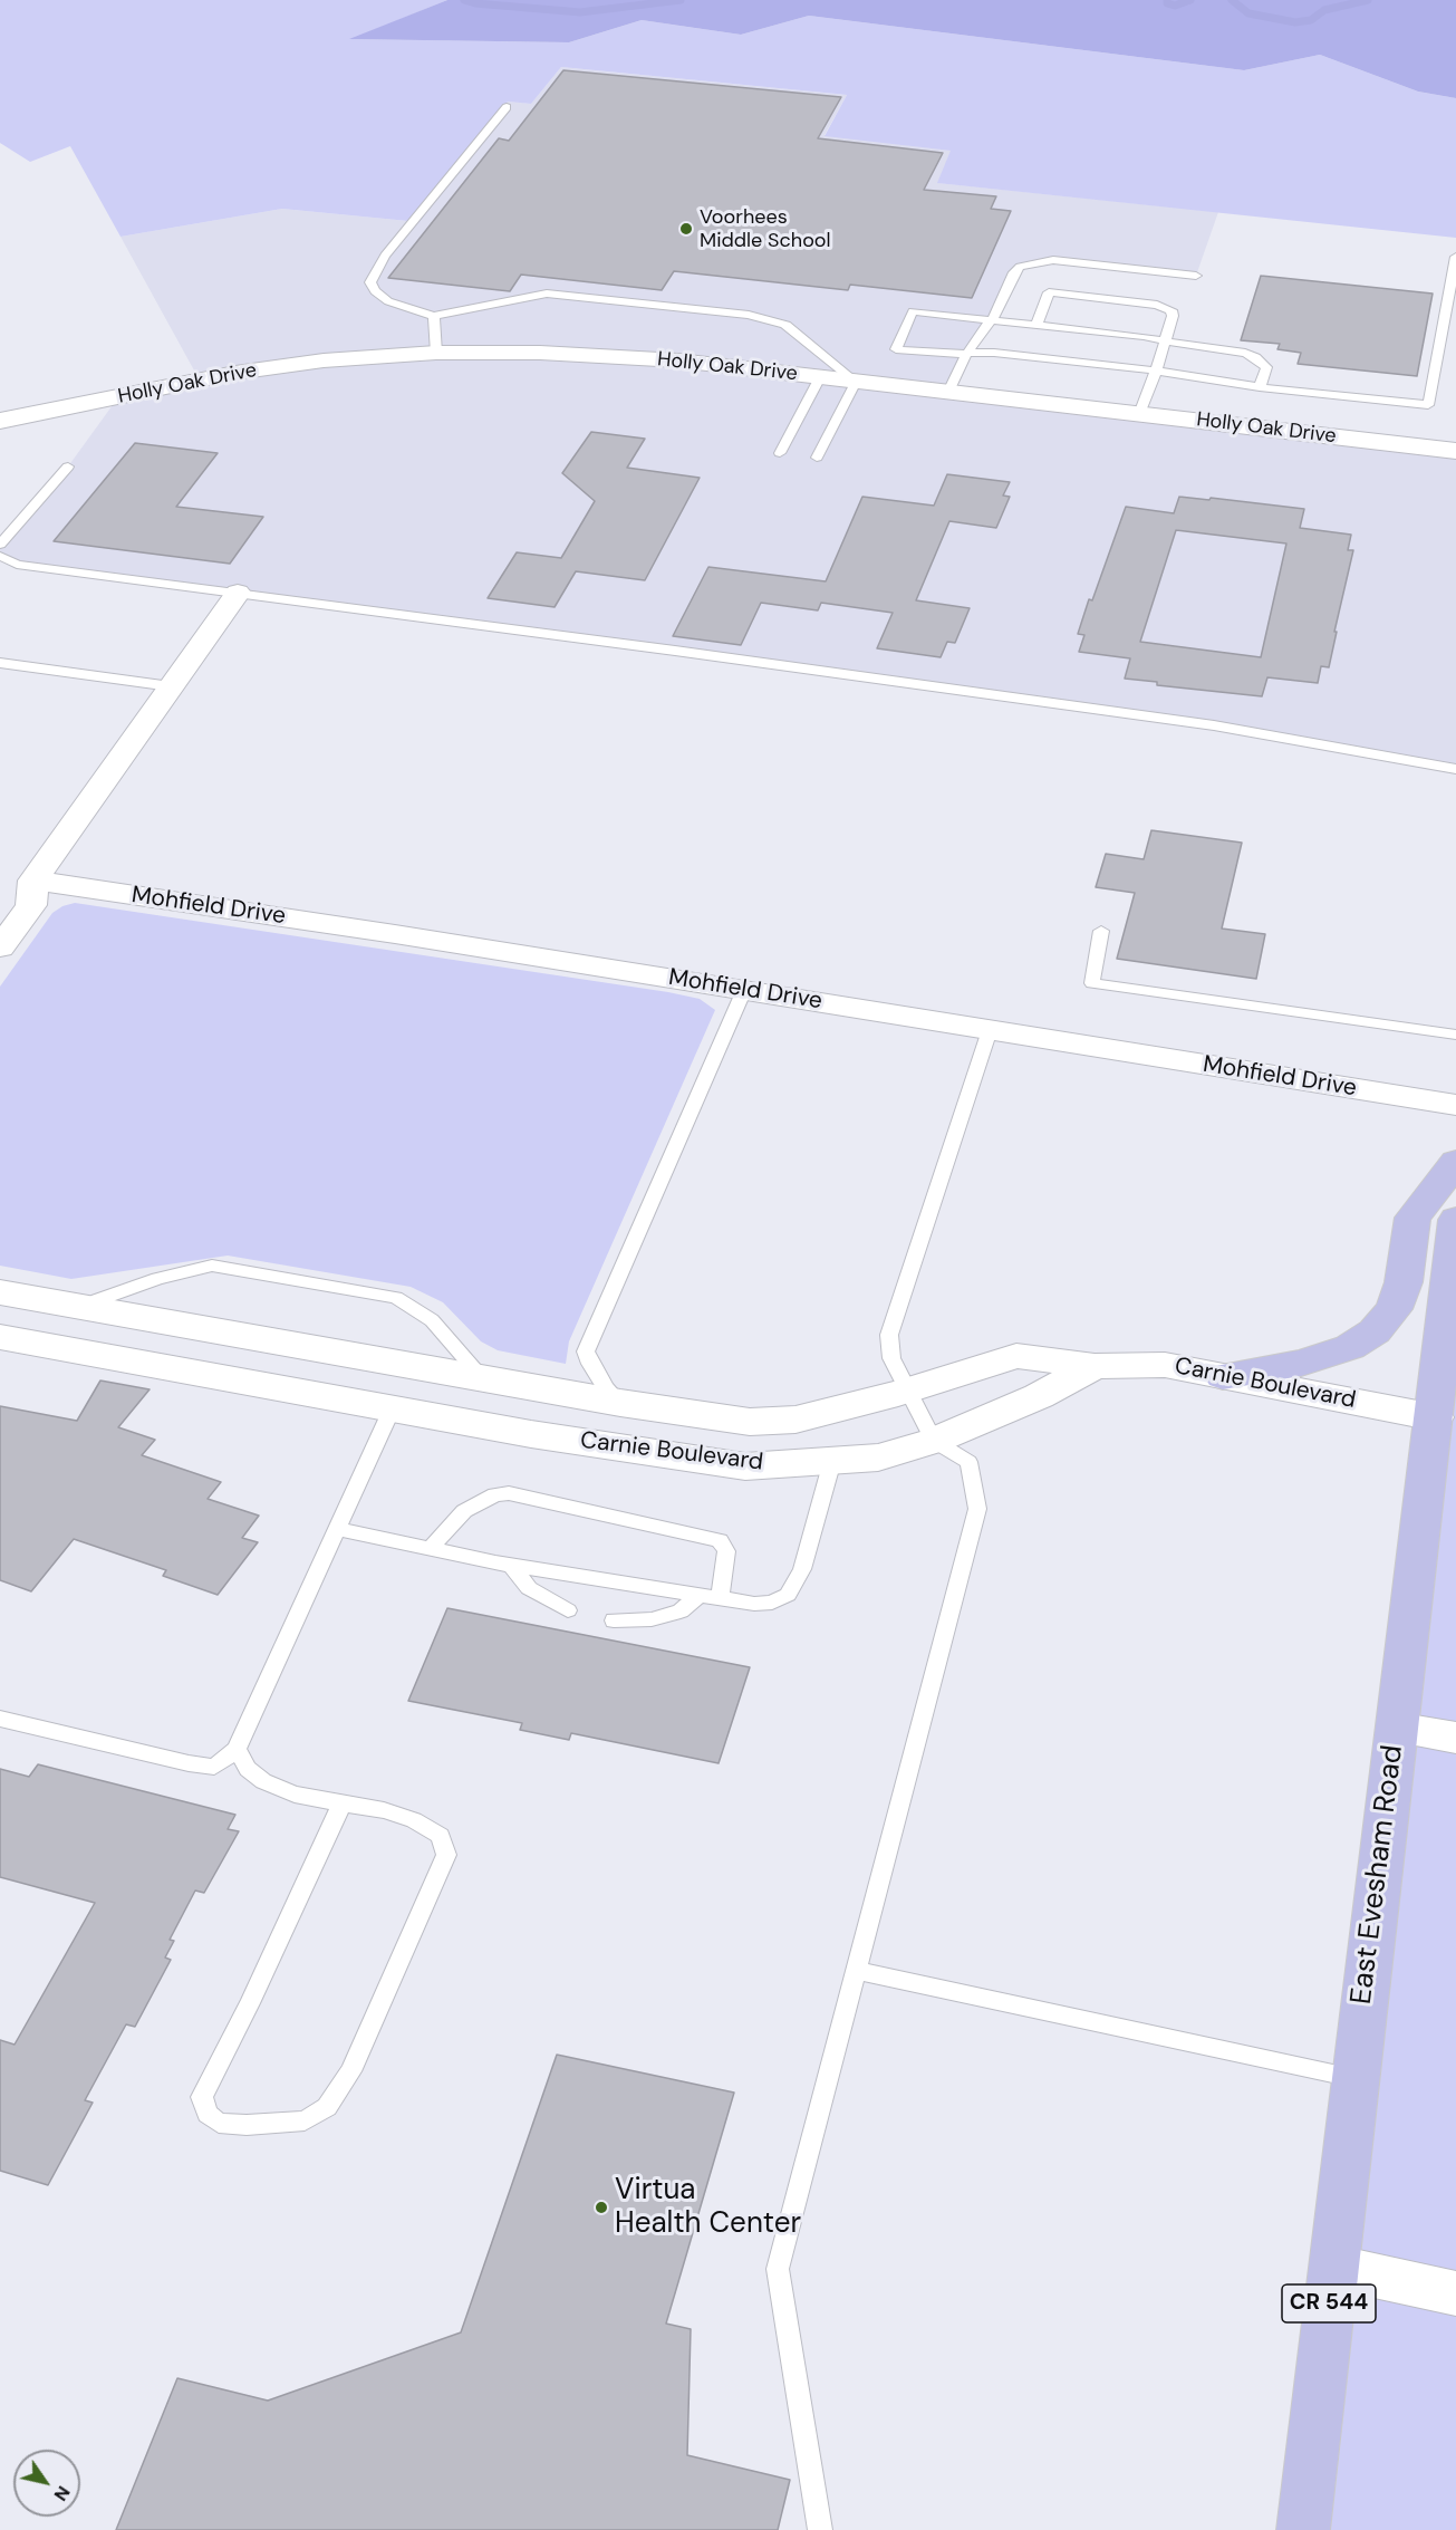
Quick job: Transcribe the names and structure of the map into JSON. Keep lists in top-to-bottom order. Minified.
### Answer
{"streets":{"main road":["East Evesham Road","CR 544"],"street":["Holly Oak Drive","Mohfield Drive","Carnie Boulevard"]},"crossings":[["Carnie Boulevard","East Evesham Road"]],"places":["Voorhees Middle School","Virtua Health Center"],"north":"bottom right"}
